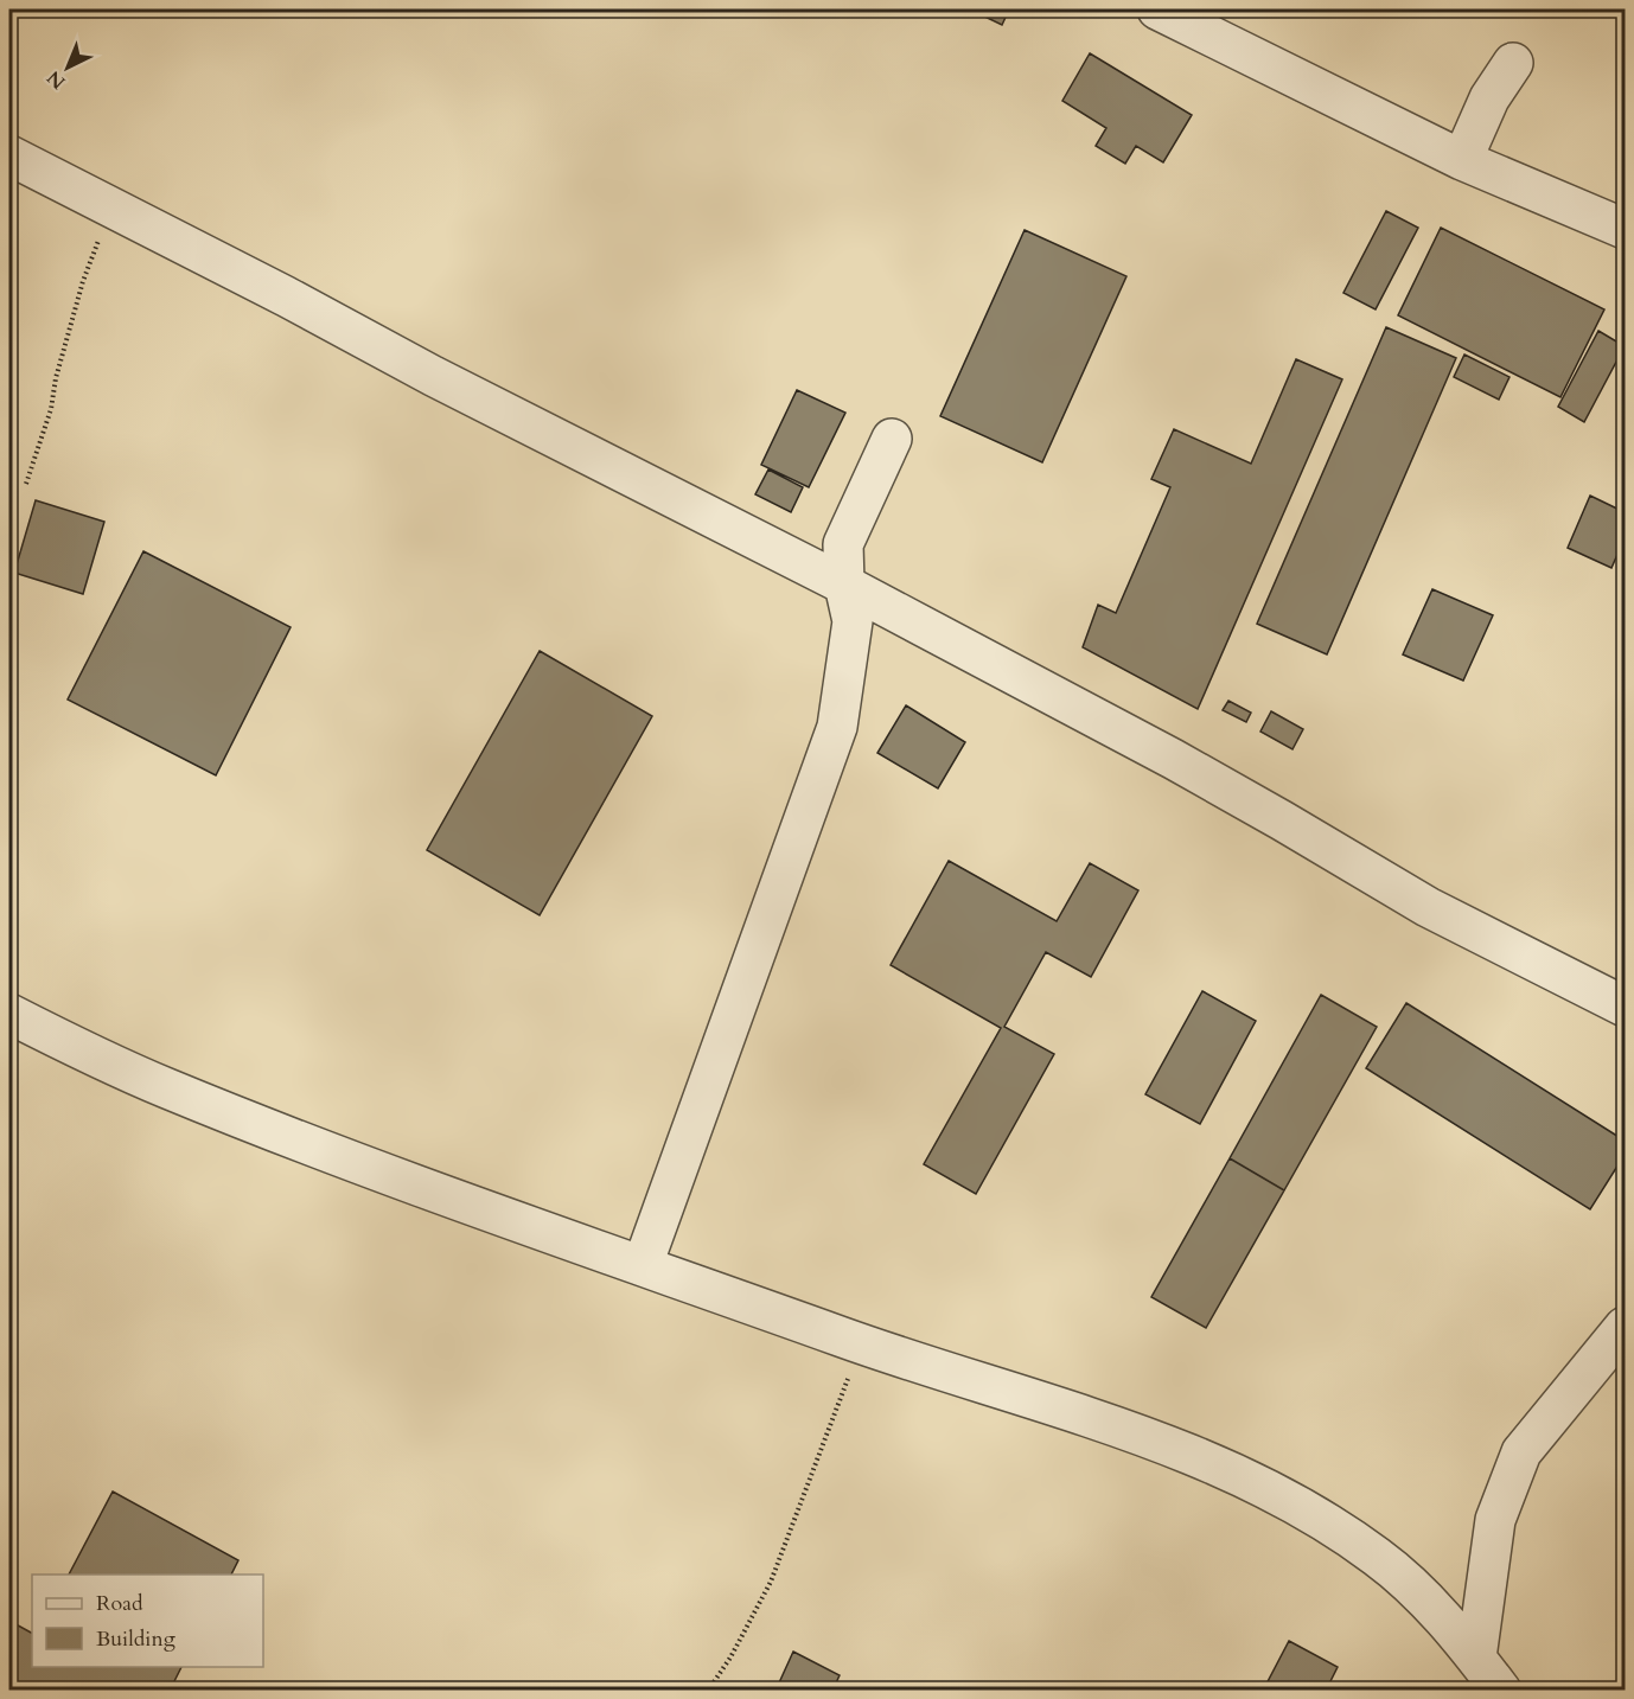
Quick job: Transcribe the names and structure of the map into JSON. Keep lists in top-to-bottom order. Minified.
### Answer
{"legend":["Road","Building"],"north":"bottom left"}
